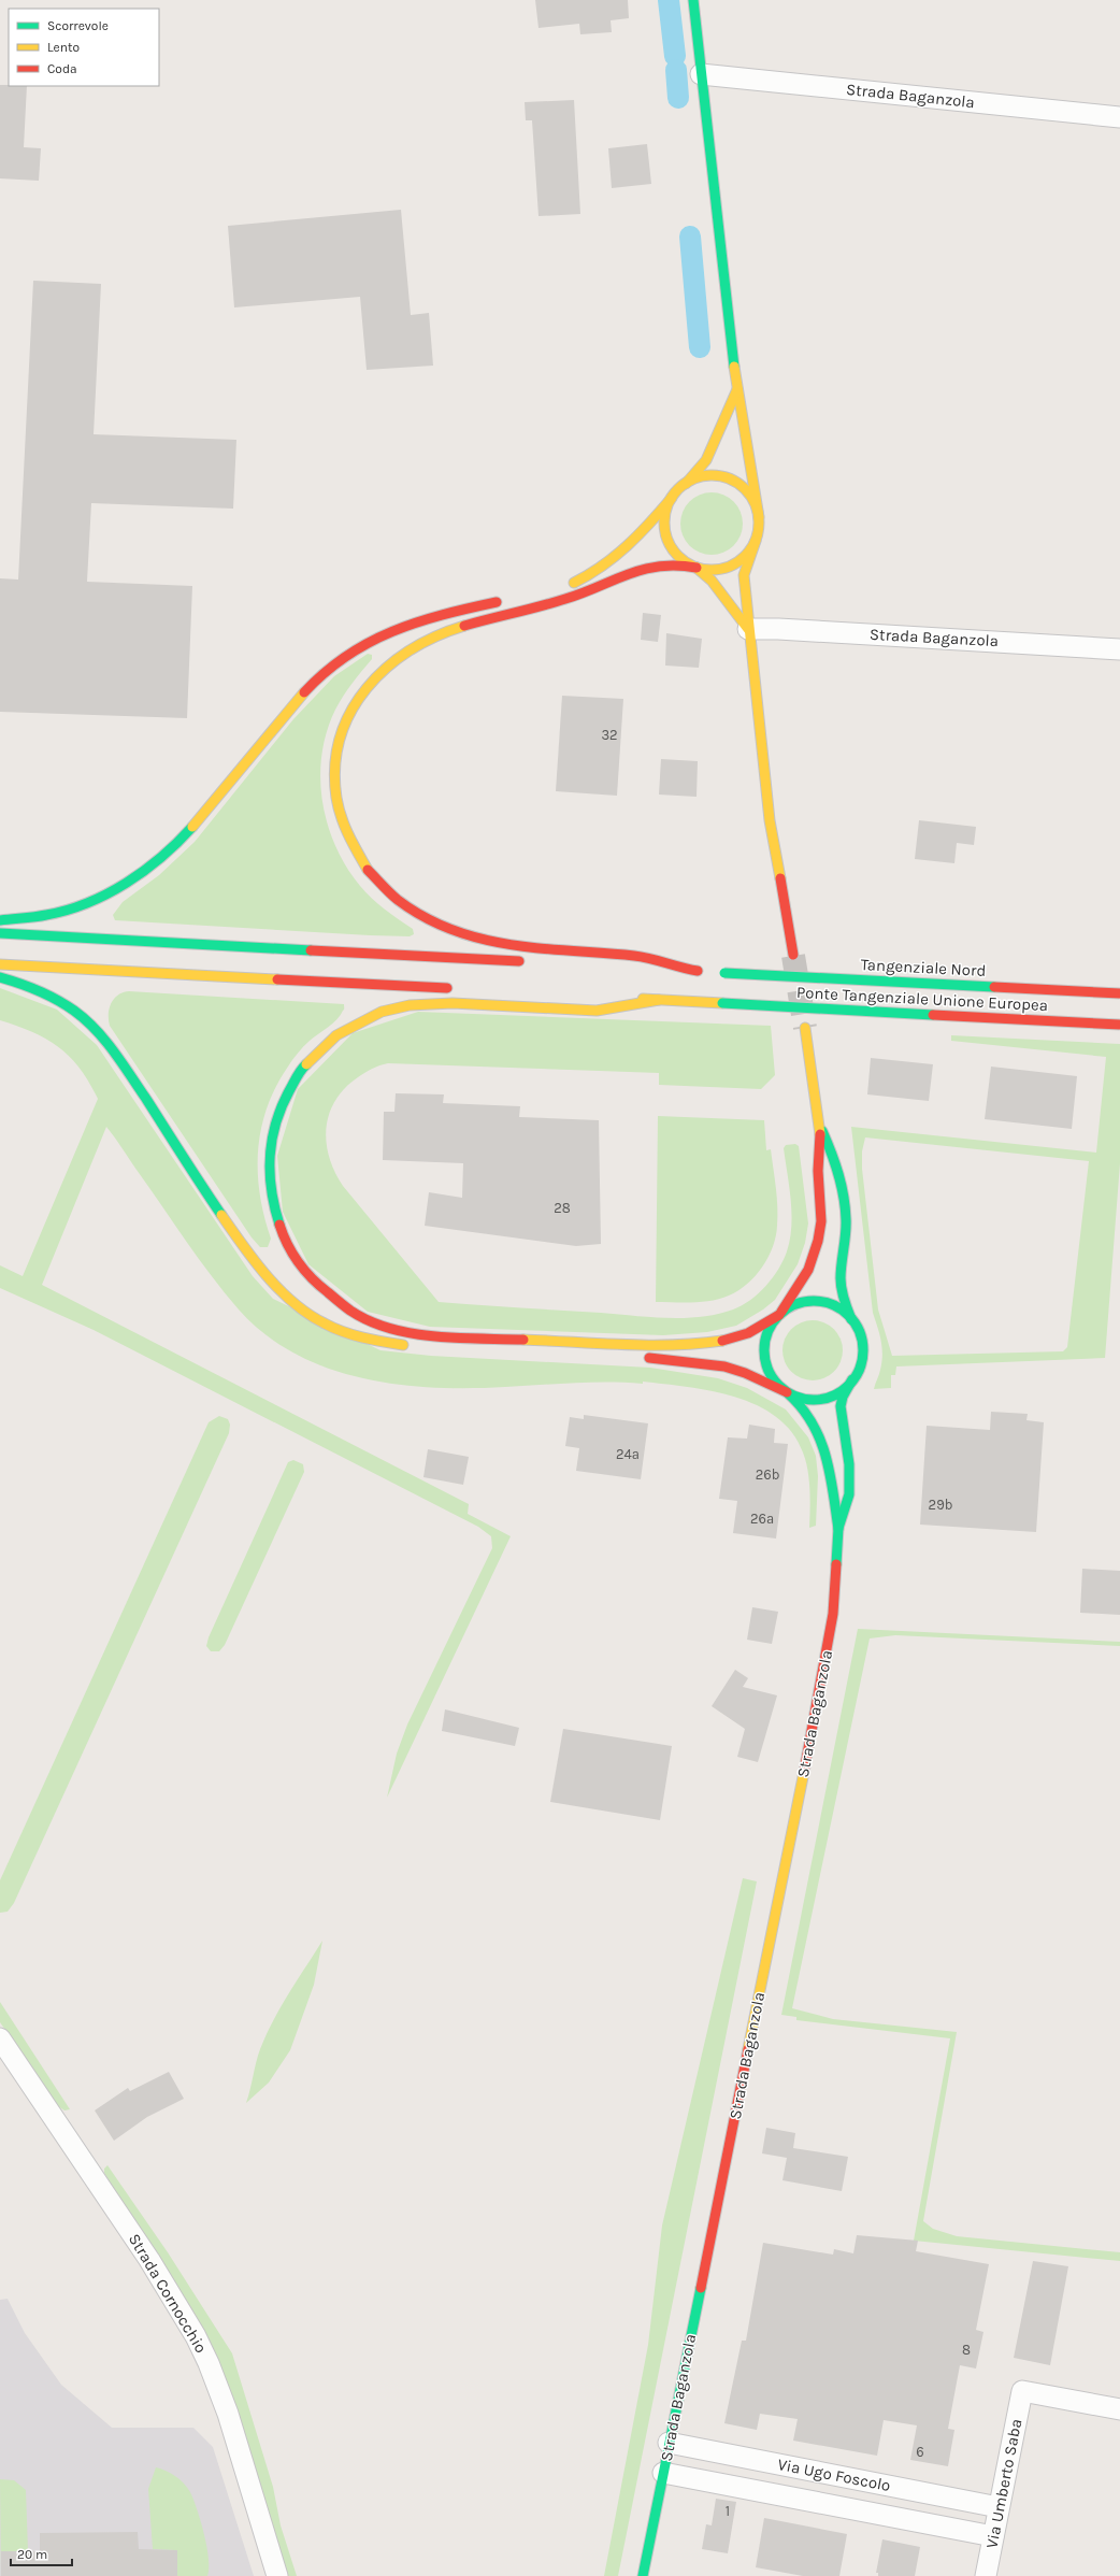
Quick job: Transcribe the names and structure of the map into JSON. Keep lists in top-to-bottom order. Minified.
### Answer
{"streets":{"main road":["Strada Baganzola","Tangenziale Nord","Ponte Tangenziale Unione Europea"],"street":["Strada Cornocchio","Via Ugo Foscolo","Via Umberto Saba"]},"crossings":[["Strada Baganzola","Via Ugo Foscolo"],["Via Ugo Foscolo","Via Umberto Saba"]],"house_numbers":["32","28","24a","26b","29b","26a","8","6","1"],"legend":["Scorrevole","Lento","Coda"],"scale_bar":"20 m"}
